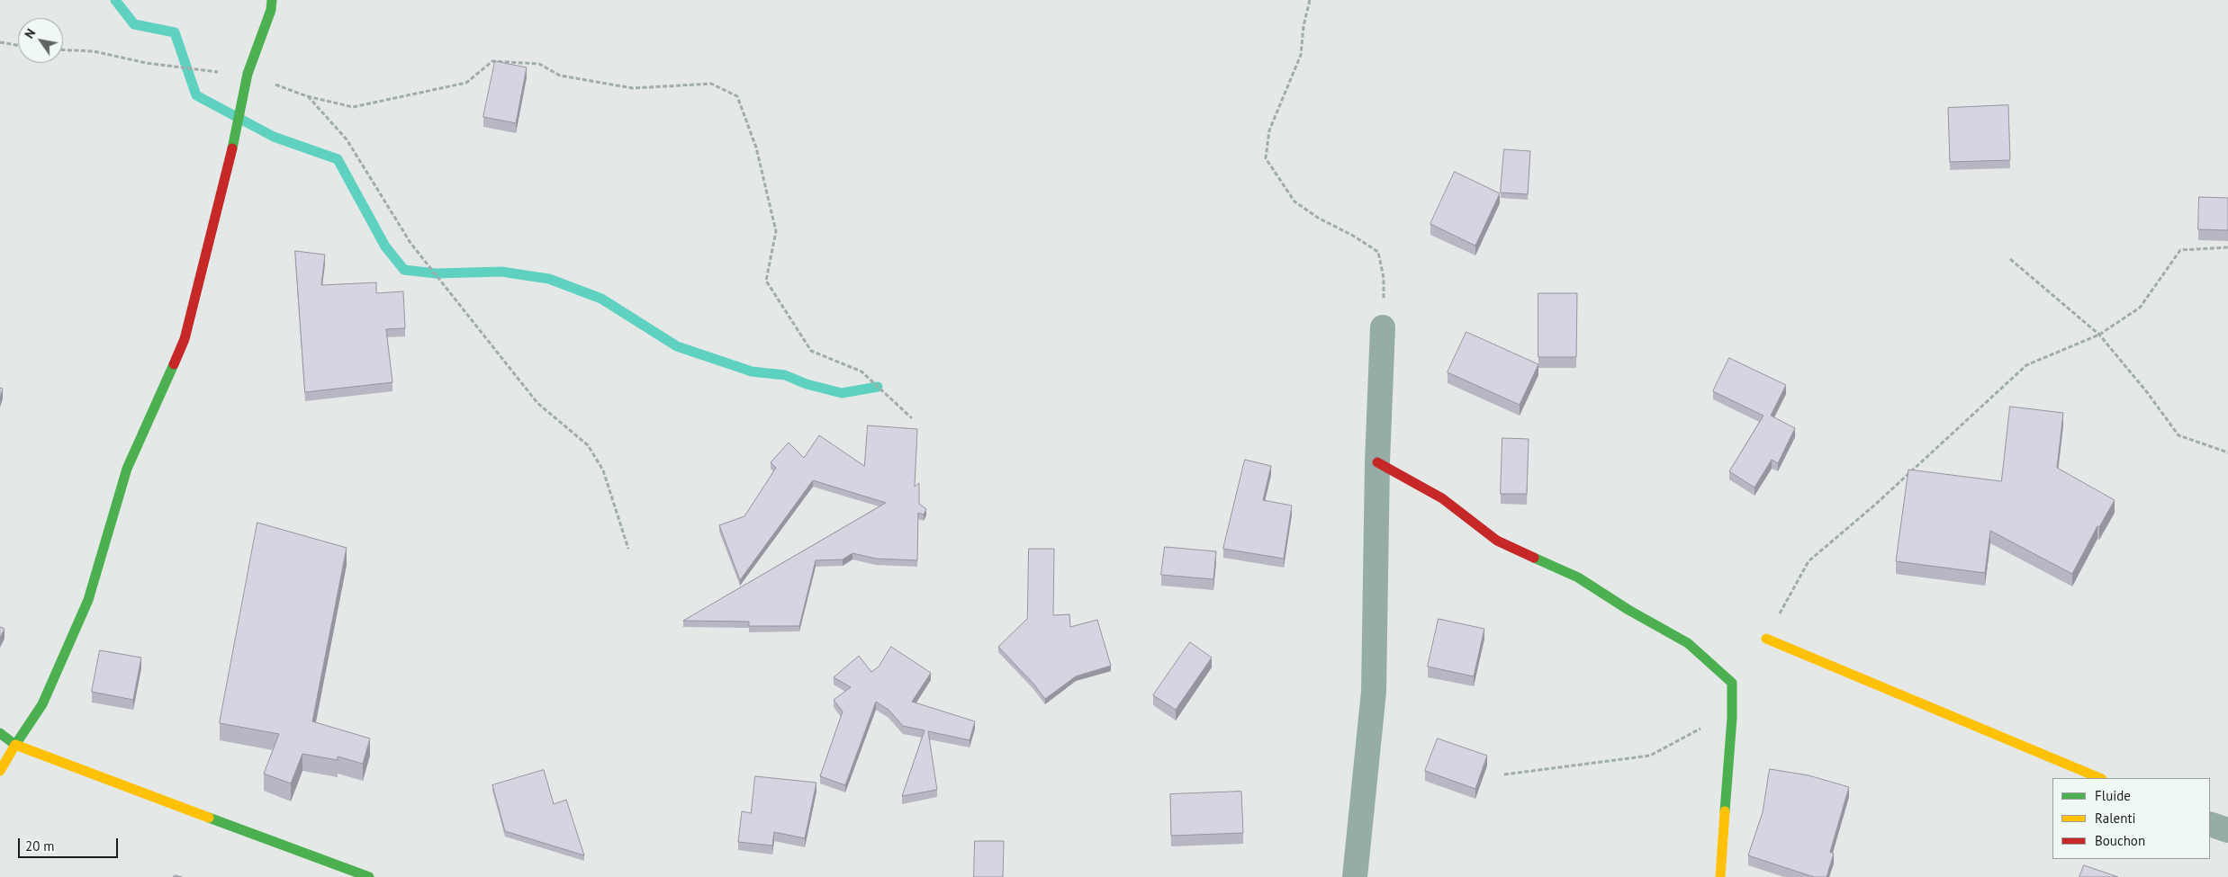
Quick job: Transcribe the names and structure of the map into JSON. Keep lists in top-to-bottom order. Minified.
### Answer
{"legend":["Fluide","Ralenti","Bouchon"],"scale_bar":"20 m","north":"top left"}
